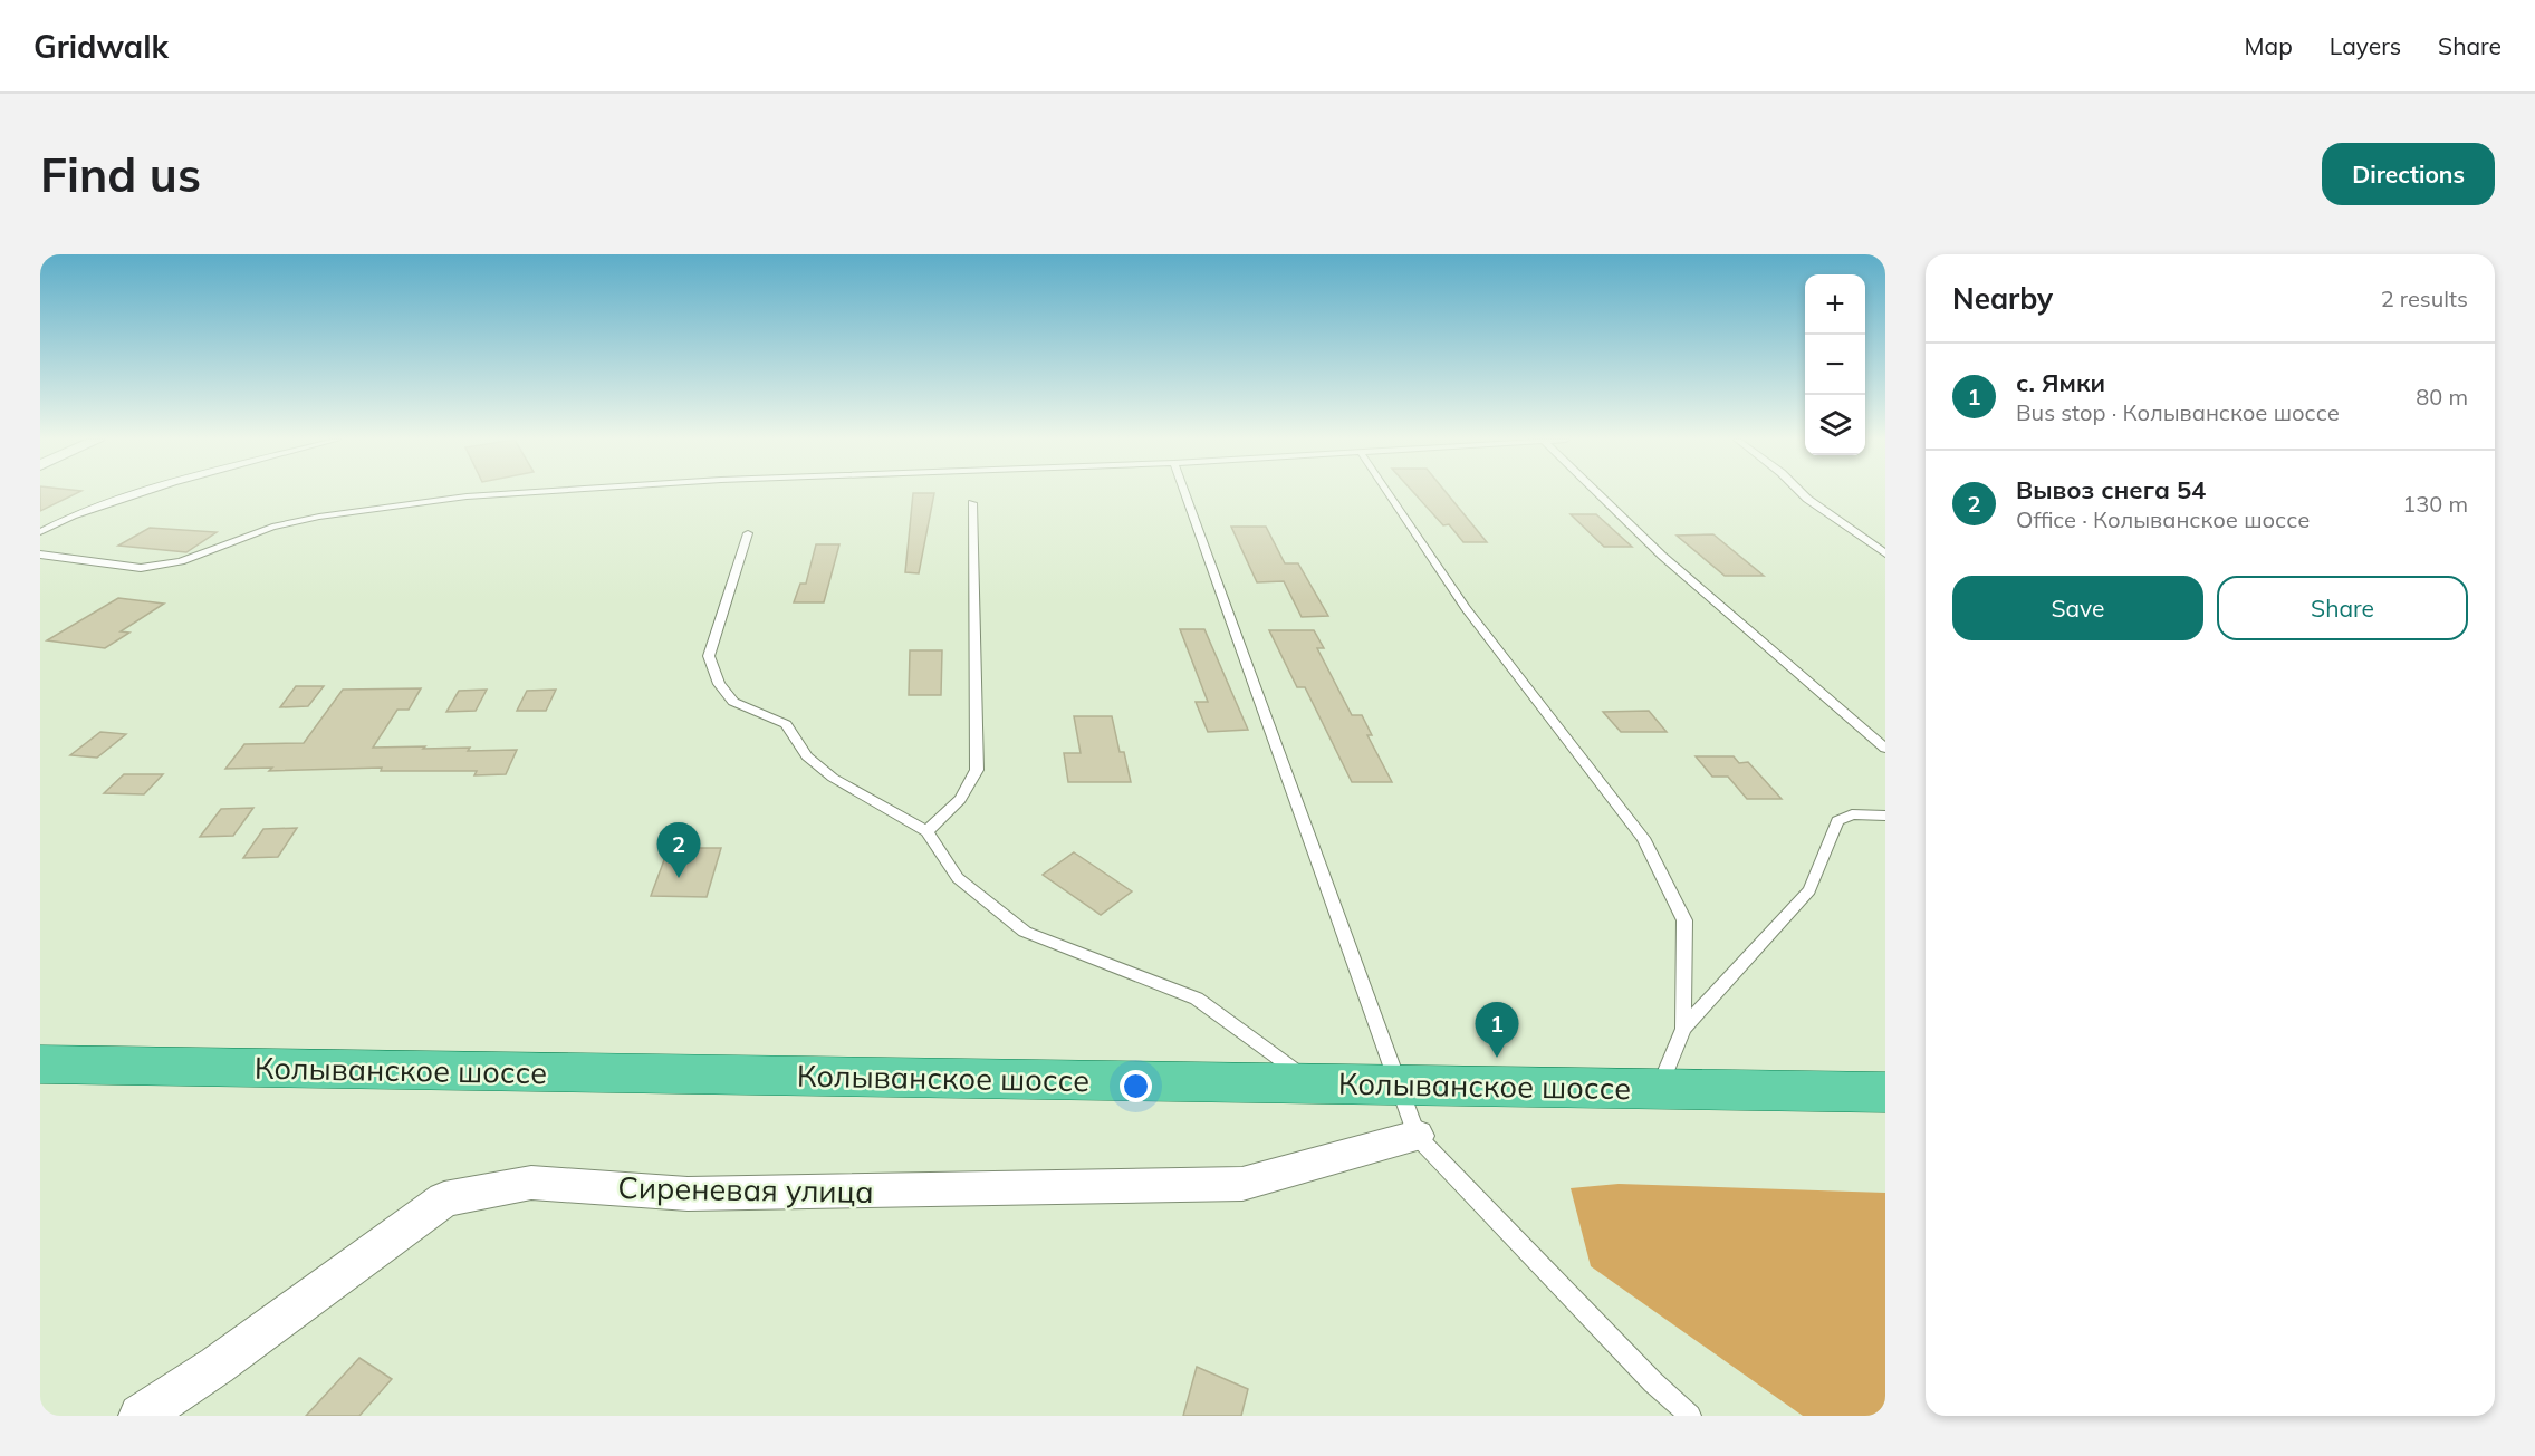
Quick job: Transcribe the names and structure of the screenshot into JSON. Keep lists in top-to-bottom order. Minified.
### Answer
{"streets":{"main road":["Колыванское шоссе"],"street":["Сиреневая улица"]},"page":{"header":"Gridwalk","nav":["Map","Layers","Share"],"buttons":["Directions",["Save","Share"]],"title":"Find us","heading":["Nearby","2 results"],"map_buttons":["+","−"],"list":[{"mark":"1","name":"с. Ямки","note":"Bus stop · Колыванское шоссе","value":"80 m"},{"mark":"2","name":"Вывоз снега 54","note":"Office · Колыванское шоссе","value":"130 m"}],"pins":["2","1"]}}
